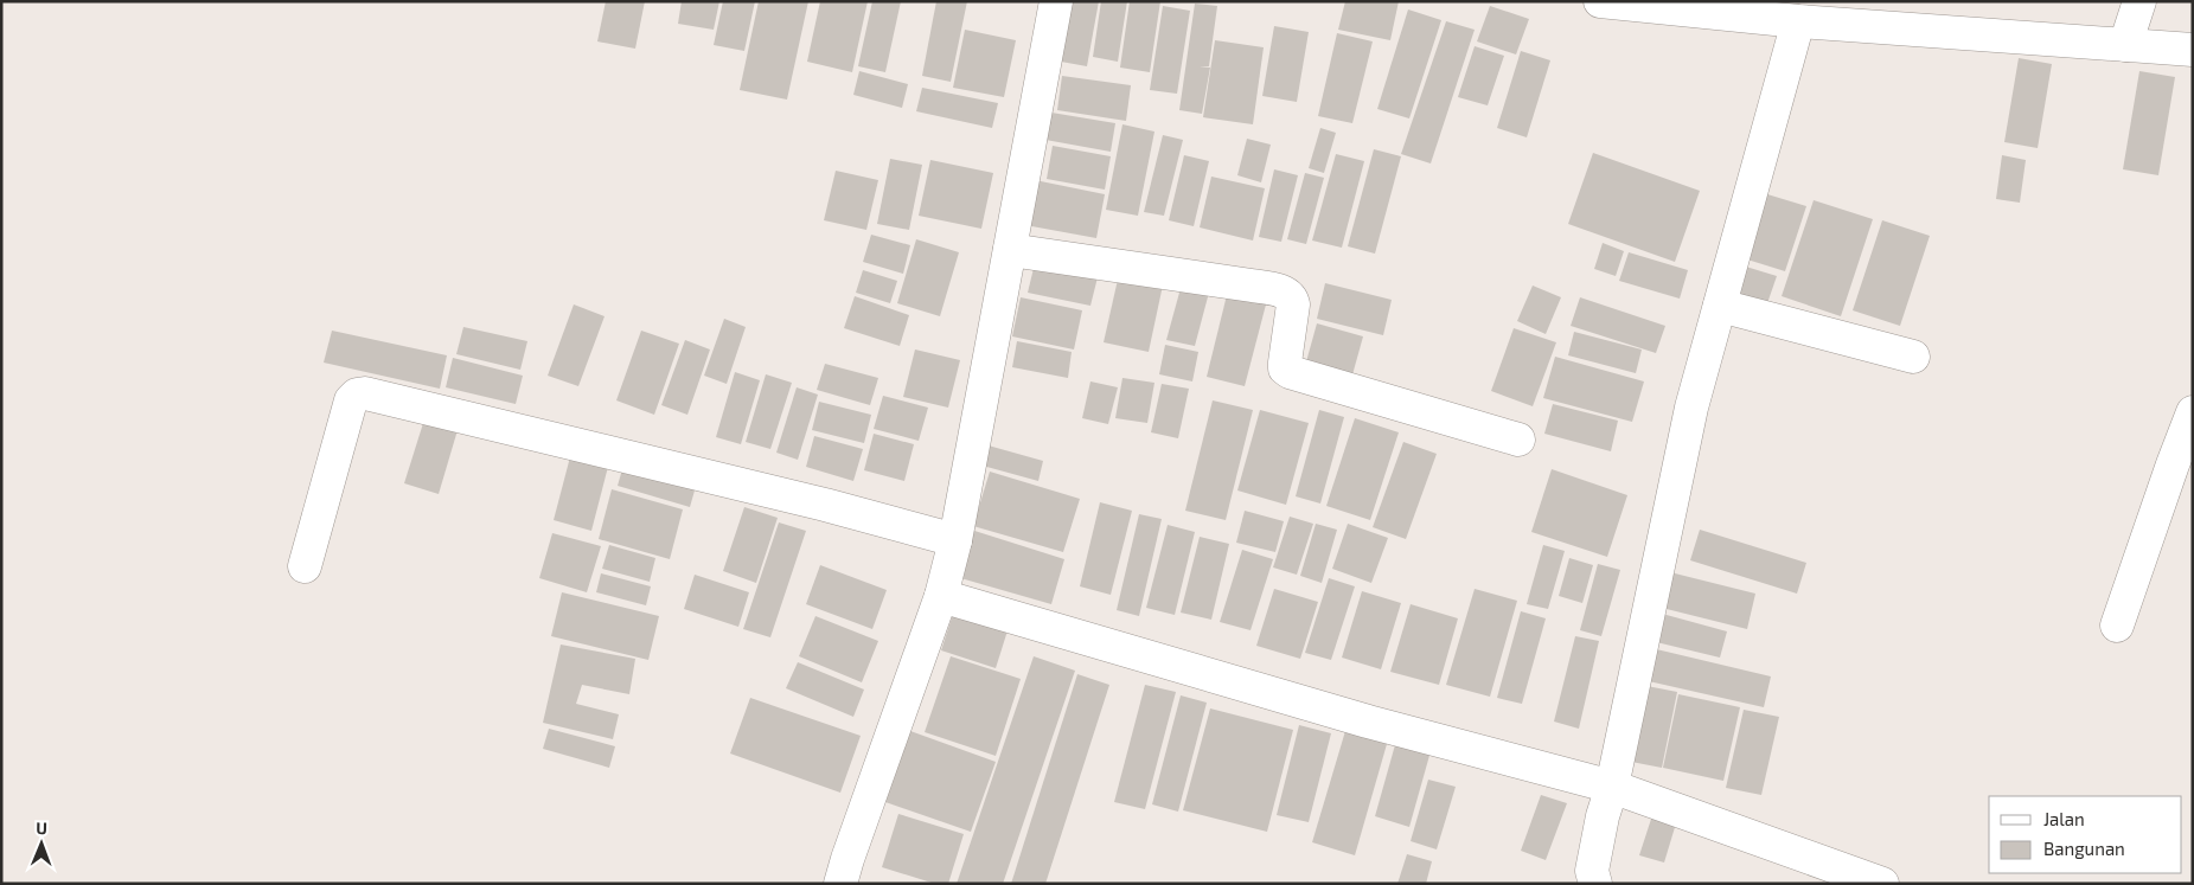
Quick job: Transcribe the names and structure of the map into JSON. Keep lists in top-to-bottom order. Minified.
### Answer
{"legend":["Jalan","Bangunan"],"north":"top"}
